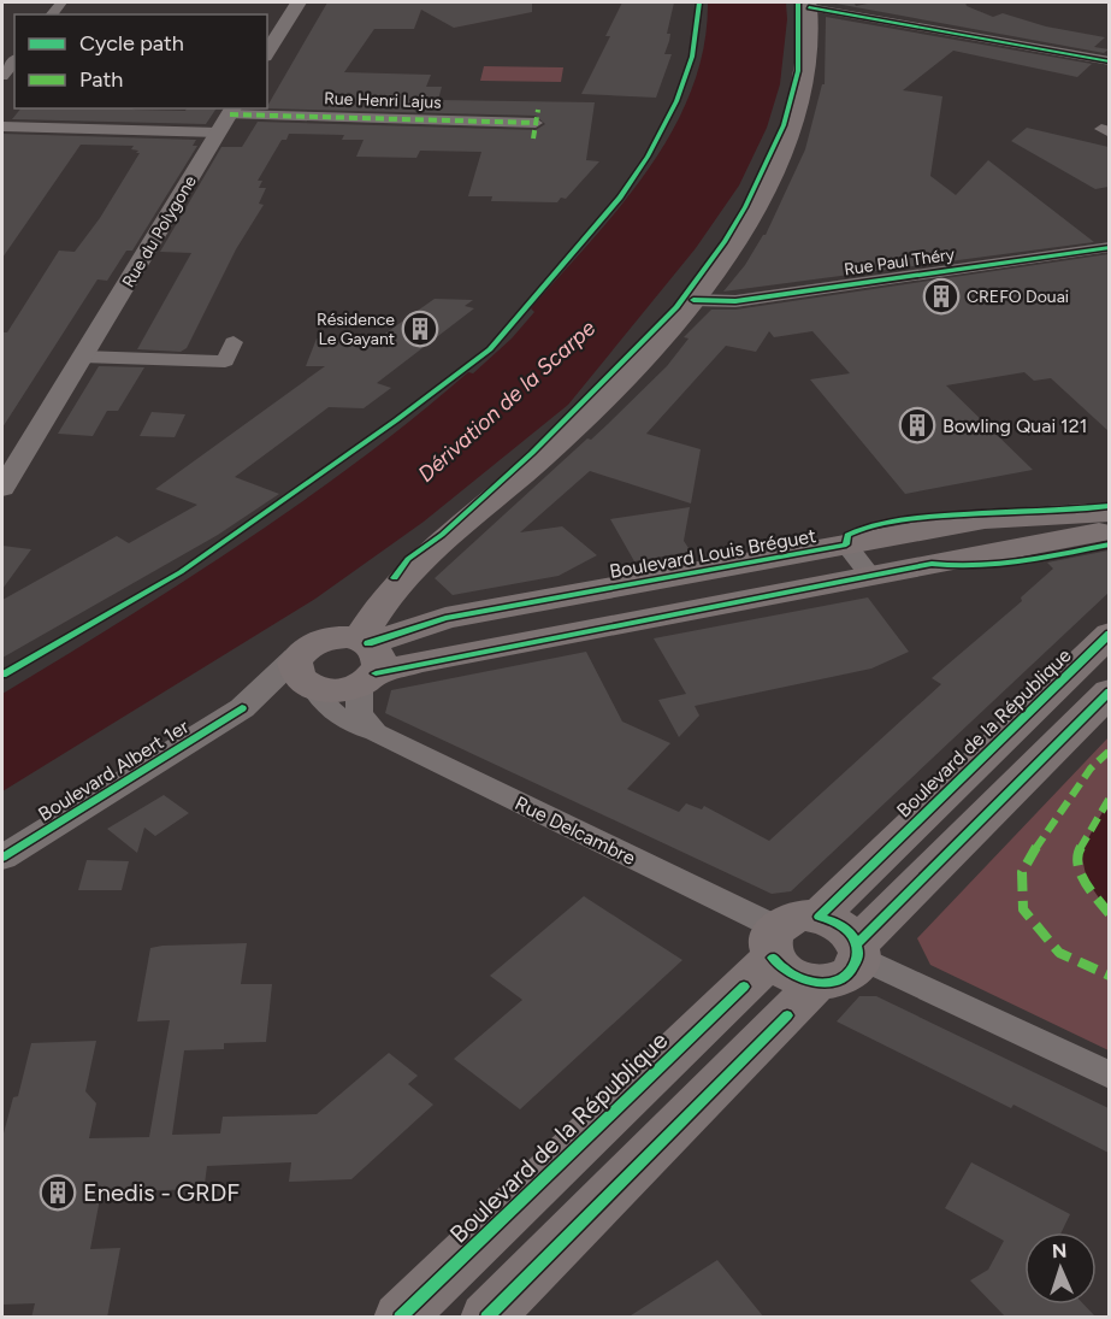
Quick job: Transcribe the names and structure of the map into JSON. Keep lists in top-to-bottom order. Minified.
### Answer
{"streets":{"main road":["Boulevard Louis Bréguet","Boulevard de la République"],"street":["Rue Henri Lajus","Rue du Polygone","Rue Paul Théry","Boulevard Albert 1er","Rue Delcambre"]},"crossings":[["Rue Henri Lajus","Rue du Polygone"],["Boulevard de la République","Rue Delcambre"],["Boulevard Albert 1er","Rue Delcambre"]],"water":["Dérivation de la Scarpe"],"places":{"building":["CREFO Douai","Résidence Le Gayant","Bowling Quai 121","Enedis - GRDF"]},"legend":["Cycle path","Path"],"north":"top"}
